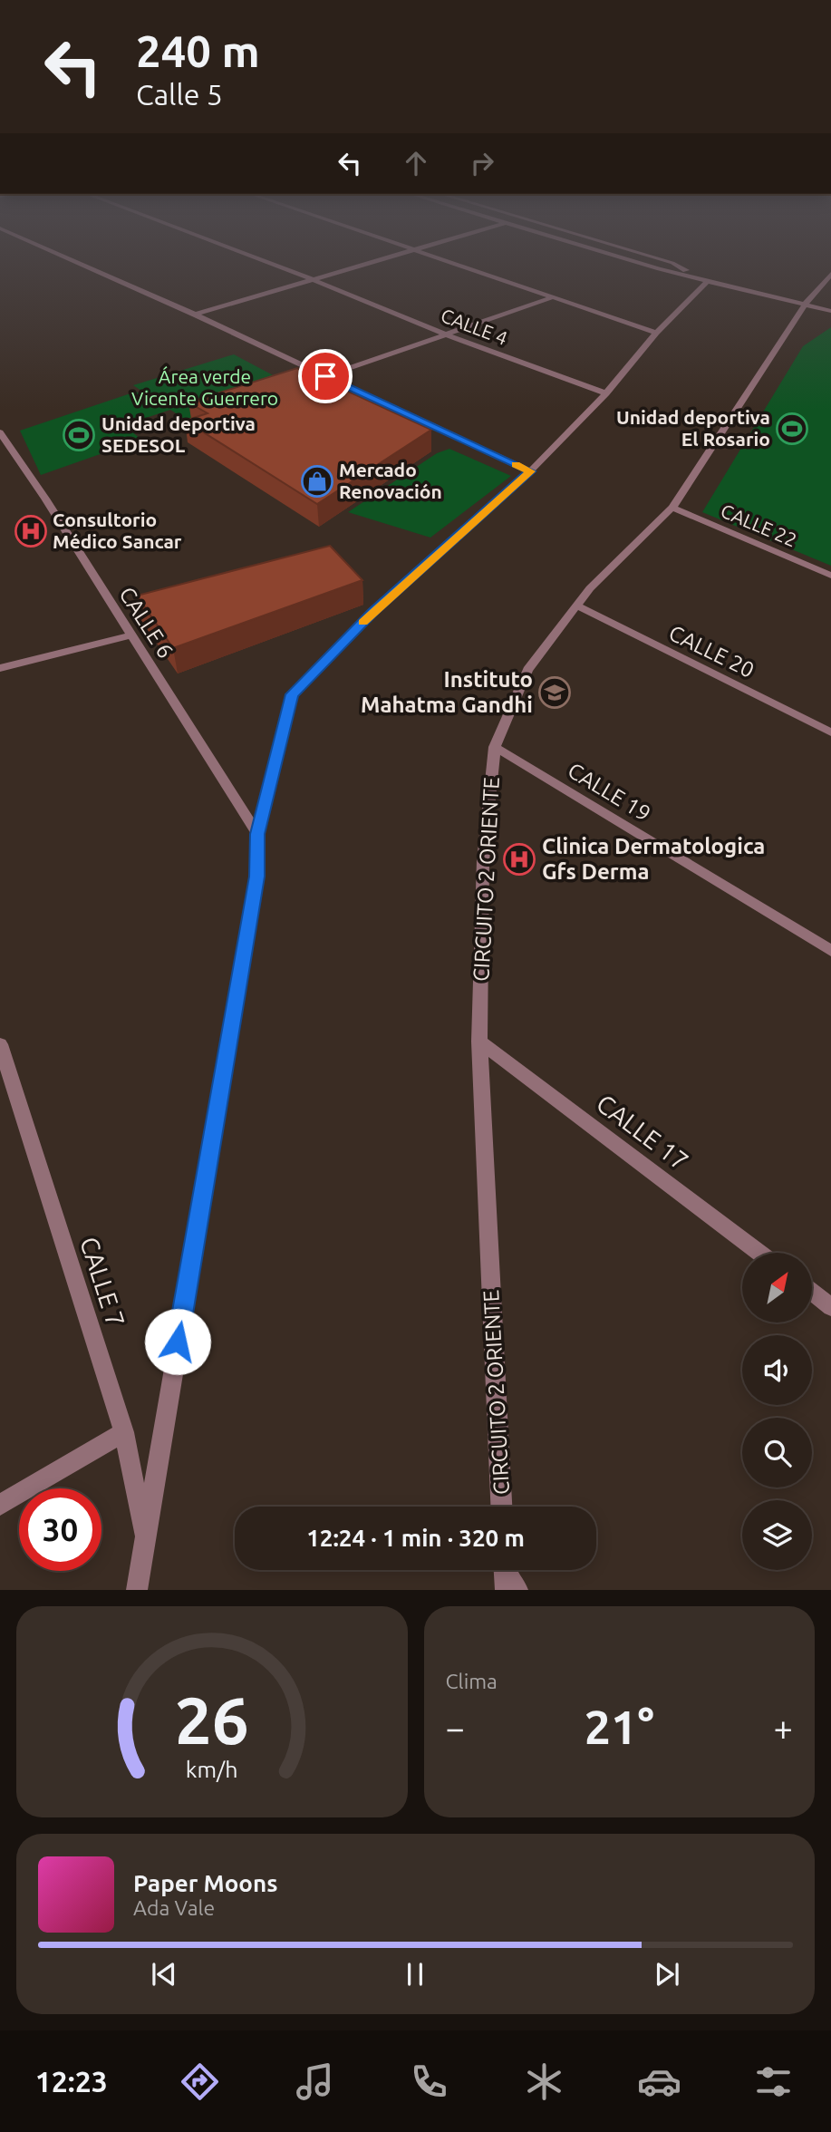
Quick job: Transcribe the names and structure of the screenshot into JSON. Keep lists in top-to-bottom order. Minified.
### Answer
{"streets":{"street":["CALLE 4","CALLE 22","CALLE 6","CALLE 20","CALLE 19","CIRCUITO 2 ORIENTE","CALLE 17","CALLE 7"]},"crossings":[["CALLE 22","CIRCUITO 2 ORIENTE"],["CALLE 20","CIRCUITO 2 ORIENTE"],["CALLE 19","CIRCUITO 2 ORIENTE"],["CIRCUITO 2 ORIENTE","CALLE 17"]],"parks":["Área verde Vicente Guerrero"],"places":{"sports":["Unidad deportiva El Rosario","Unidad deportiva SEDESOL"],"shop":["Mercado Renovación"],"hospital":["Consultorio Médico Sancar","Clinica Dermatologica Gfs Derma"],"school or university":["Instituto Mahatma Gandhi"]},"north":"top right","page":{"turn":["240 m","Calle 5"],"limit":"30","trip":"12:24 · 1 min · 320 m","tile":"Clima","heat":["−","21°","+"],"song":["Paper Moons","Ada Vale"],"tabs":"12:23","gauge":["26","km/h"]}}
